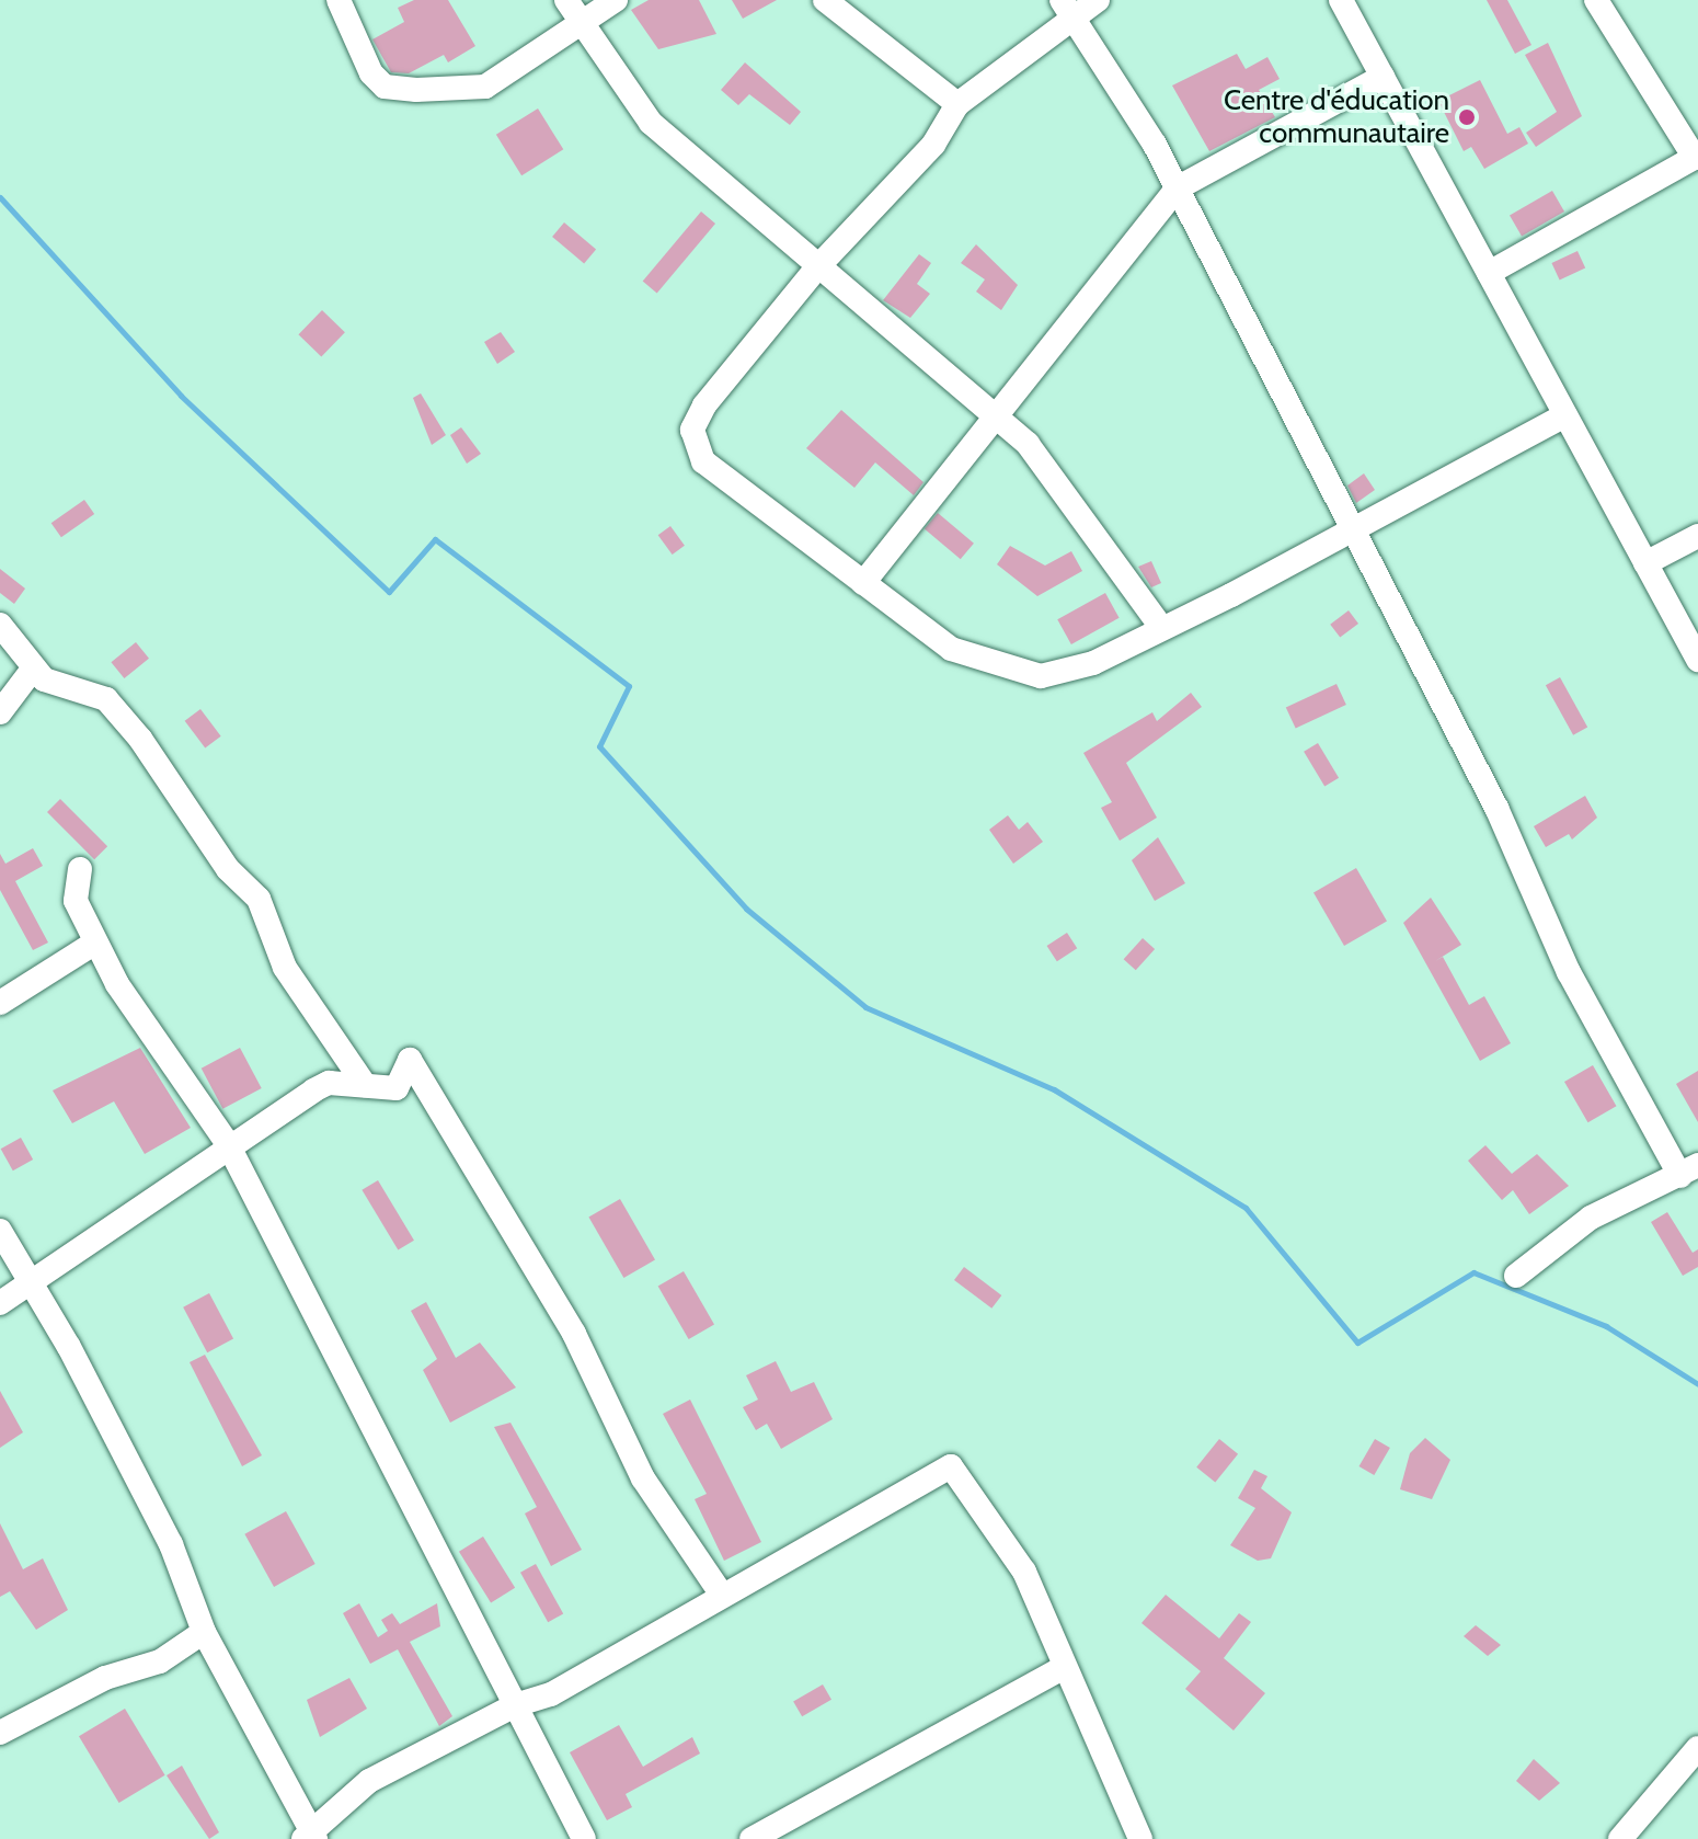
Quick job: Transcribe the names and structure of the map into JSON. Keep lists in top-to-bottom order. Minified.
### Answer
{"places":["Centre d'éducation communautaire"]}
